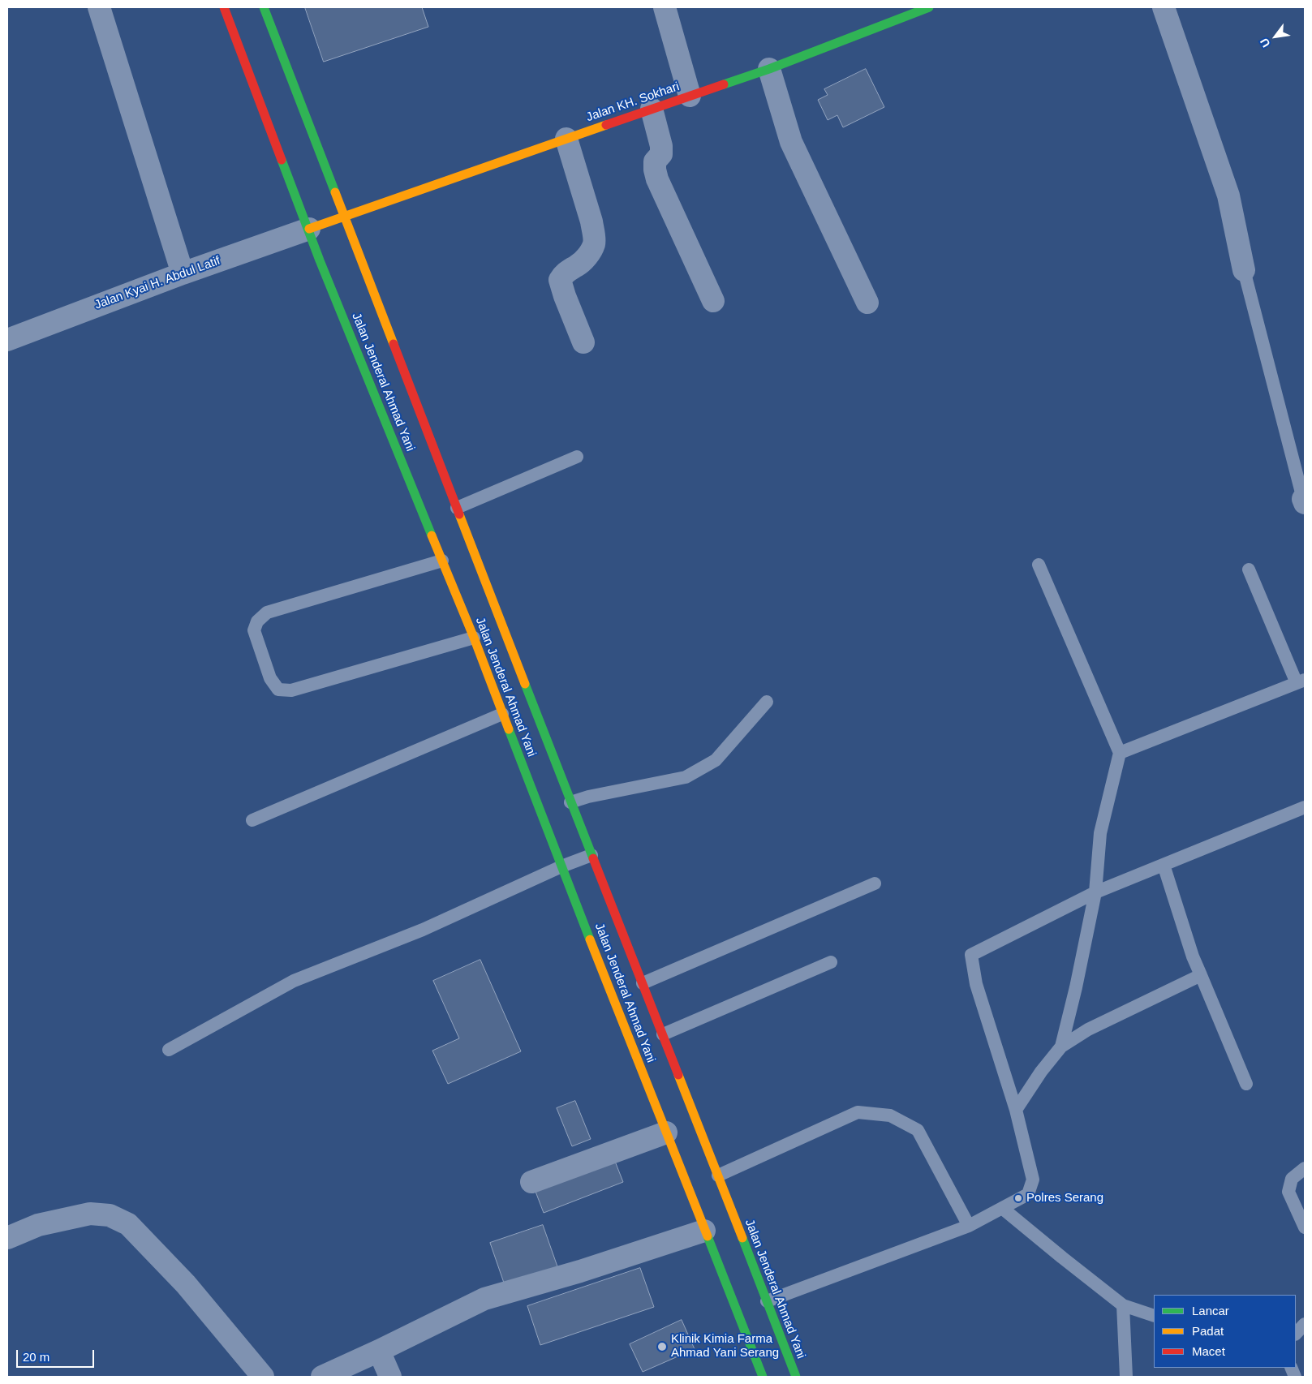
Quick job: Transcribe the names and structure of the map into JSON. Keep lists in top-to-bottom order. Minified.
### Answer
{"streets":{"main road":["Jalan KH. Sokhari","Jalan Jenderal Ahmad Yani"],"street":["Jalan Kyai H. Abdul Latif"]},"crossings":[["Jalan KH. Sokhari","Jalan Kyai H. Abdul Latif"],["Jalan KH. Sokhari","Jalan Jenderal Ahmad Yani"],["Jalan Kyai H. Abdul Latif","Jalan Jenderal Ahmad Yani"]],"places":["Polres Serang","Klinik Kimia Farma Ahmad Yani Serang"],"legend":["Lancar","Padat","Macet"],"scale_bar":"20 m","north":"bottom left"}
